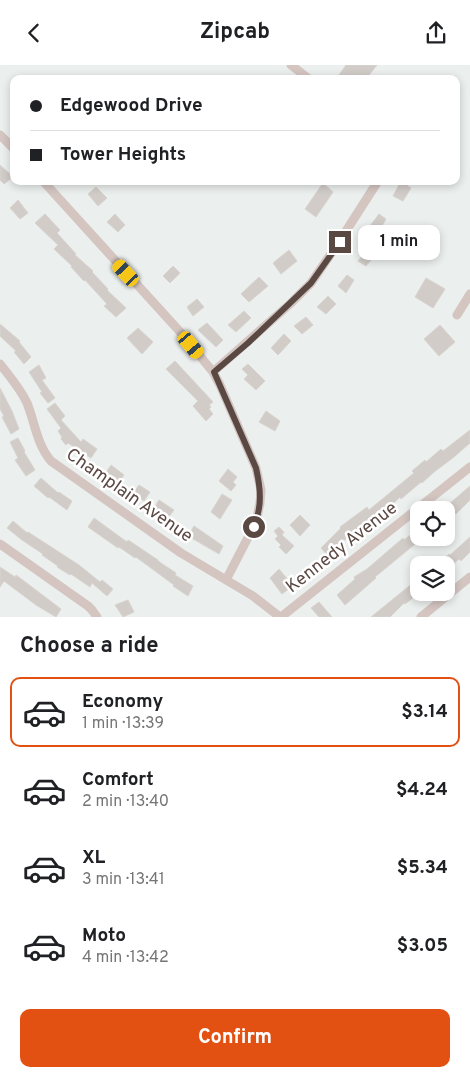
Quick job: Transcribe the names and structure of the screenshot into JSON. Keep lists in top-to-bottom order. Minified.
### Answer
{"streets":{"street":["Champlain Avenue","Kennedy Avenue"]},"crossings":[["Champlain Avenue","Kennedy Avenue"]],"page":{"header":"Zipcab","banner":["Edgewood Drive","Tower Heights"],"bubble":"1 min","heading":"Choose a ride","list":[{"name":"Economy","note":"1 min · 13:39","value":"$3.14"},{"name":"Comfort","note":"2 min · 13:40","value":"$4.24"},{"name":"XL","note":"3 min · 13:41","value":"$5.34"},{"name":"Moto","note":"4 min · 13:42","value":"$3.05"}],"buttons":"Confirm"}}
